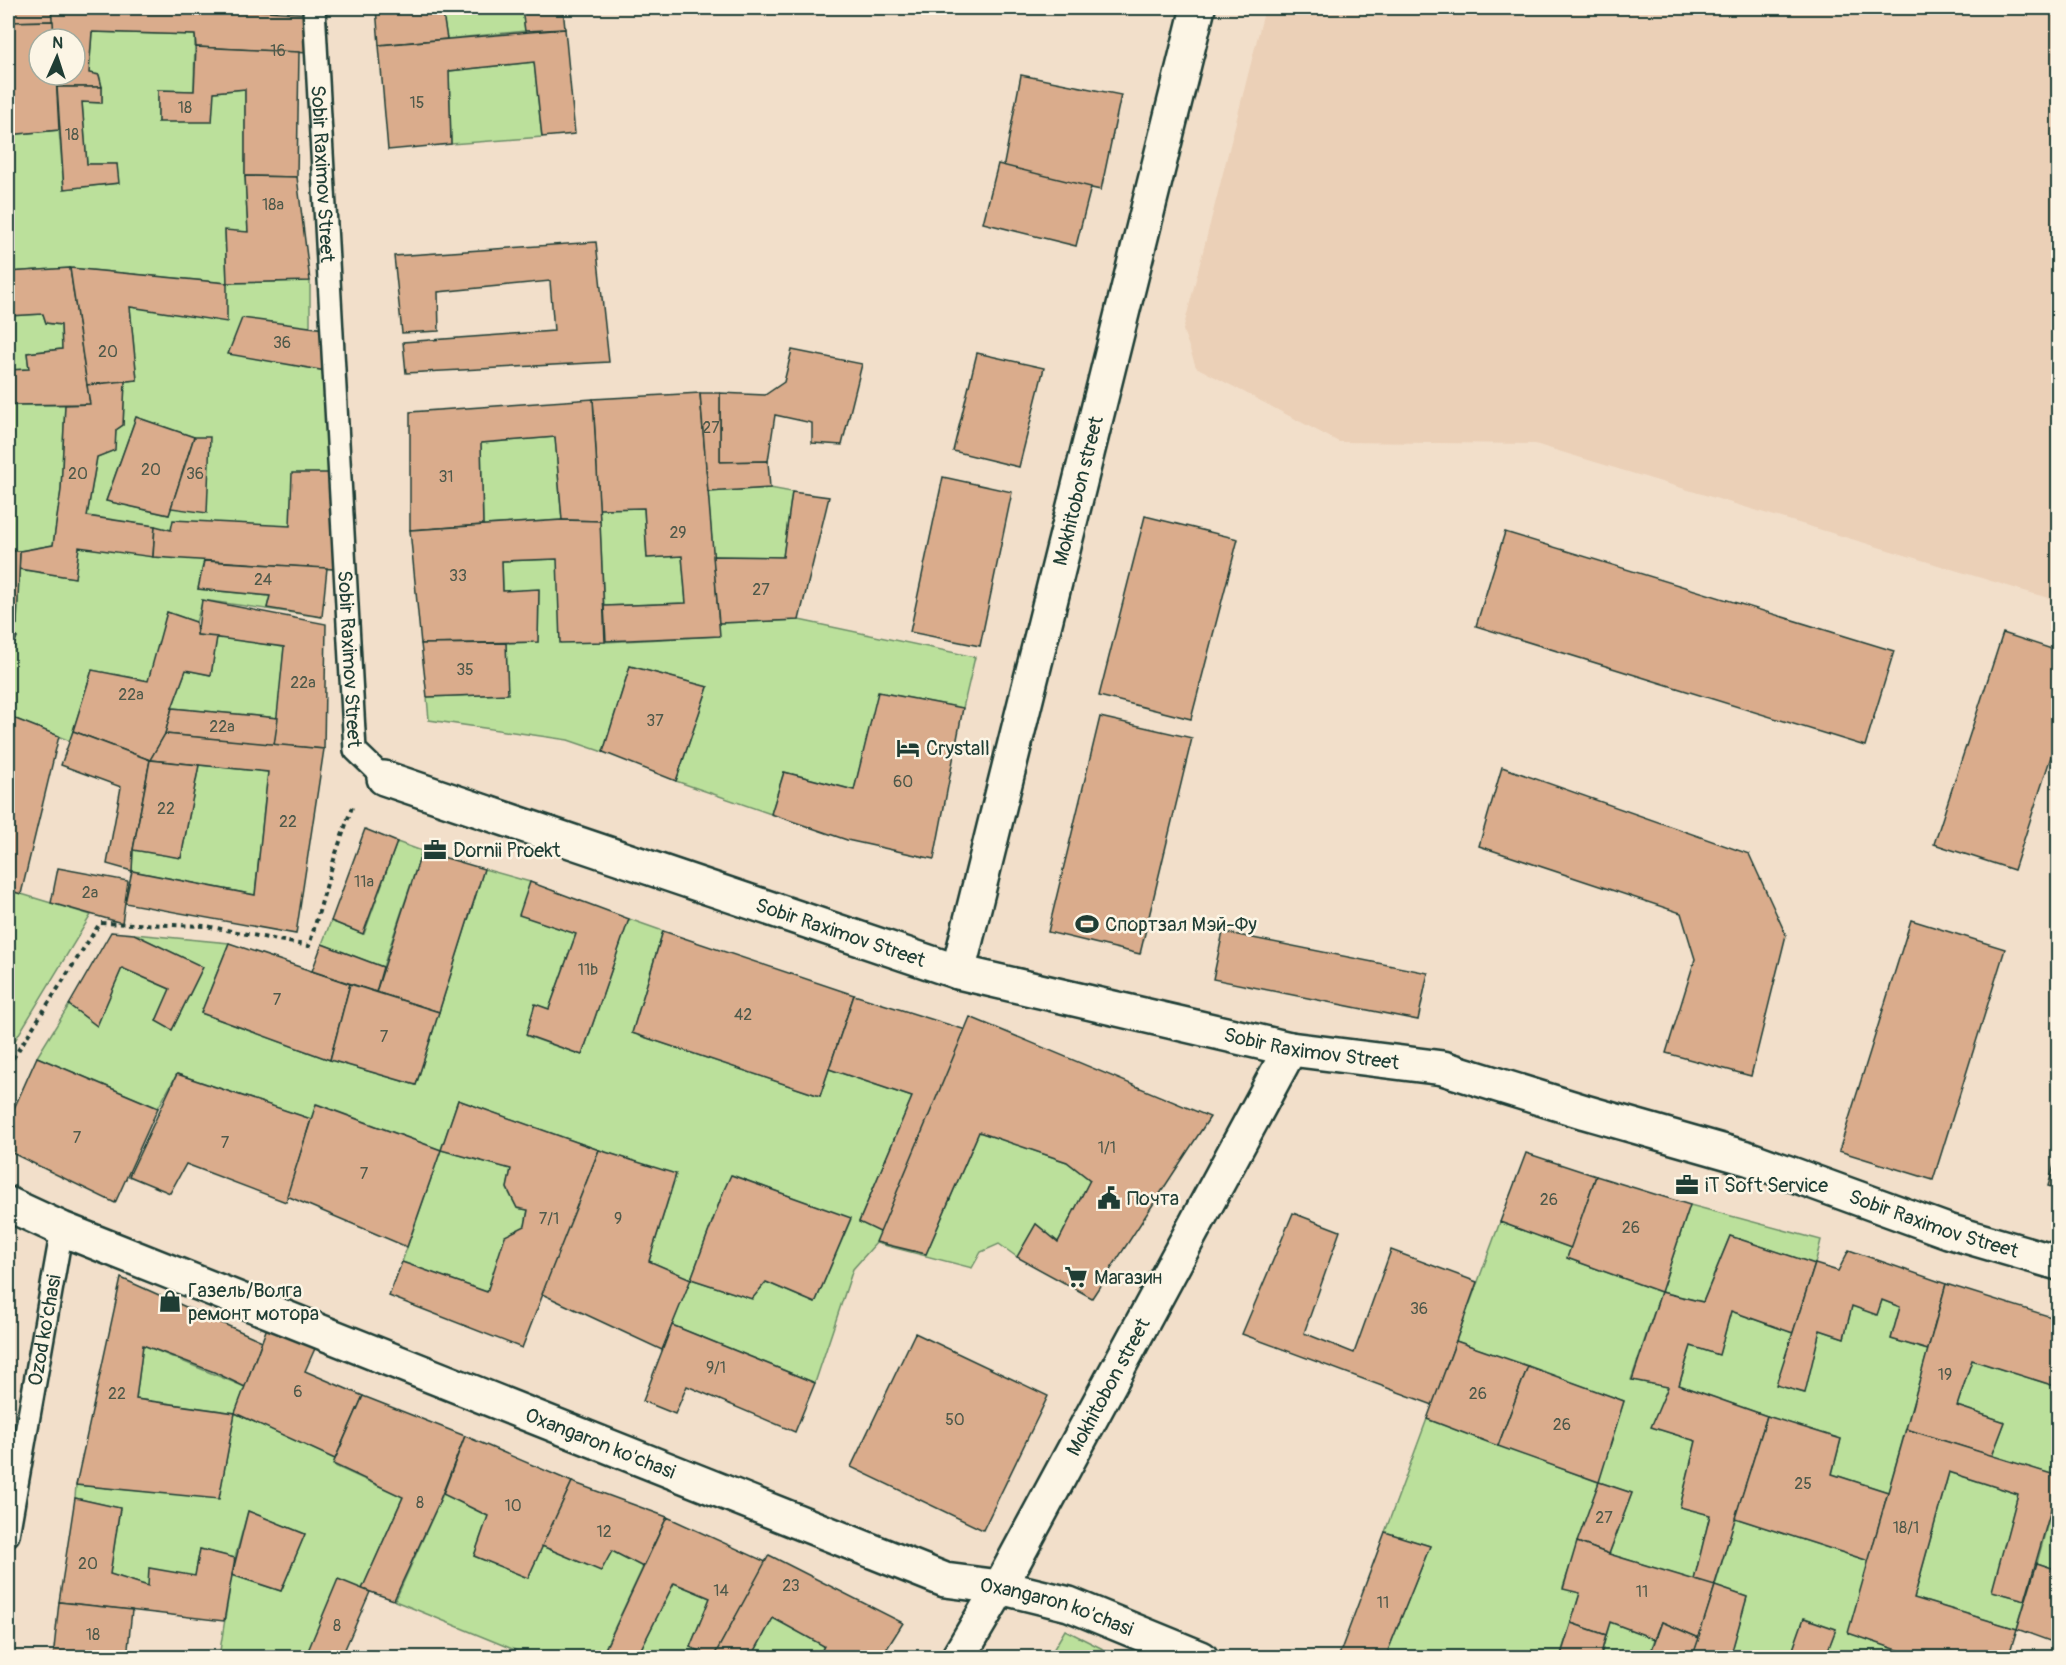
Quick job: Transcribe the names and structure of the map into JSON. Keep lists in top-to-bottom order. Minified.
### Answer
{"streets":{"street":["Sobir Raximov Street","Mokhitobon street","Oxangaron ko'chasi"],"lane":["Ozod ko'chasi"]},"crossings":[["Sobir Raximov Street","Mokhitobon street"],["Mokhitobon street","Oxangaron ko'chasi"],["Ozod ko'chasi","Oxangaron ko'chasi"]],"places":{"hotel":["Crystall"],"office":["Dornii Proekt","iT Soft Service"],"sports":["Спортзал Мэй-Фу"],"public building":["Почта"],"supermarket":["Магазин"],"shop":["Газель/Волга ремонт мотора"]},"house_numbers":["16","15","18","18","18a","36","20","27","20","20","36","31","29","33","24","27","35","22a","22a","37","22a","60","22","22","11a","2a","11b","7","42","7","7","7","1/1","7","26","7/1","9","26","36","9/1","19","6","22","26","50","26","25","8","10","27","18/1","12","20","23","14","11","11","8","18"],"north":"top"}
